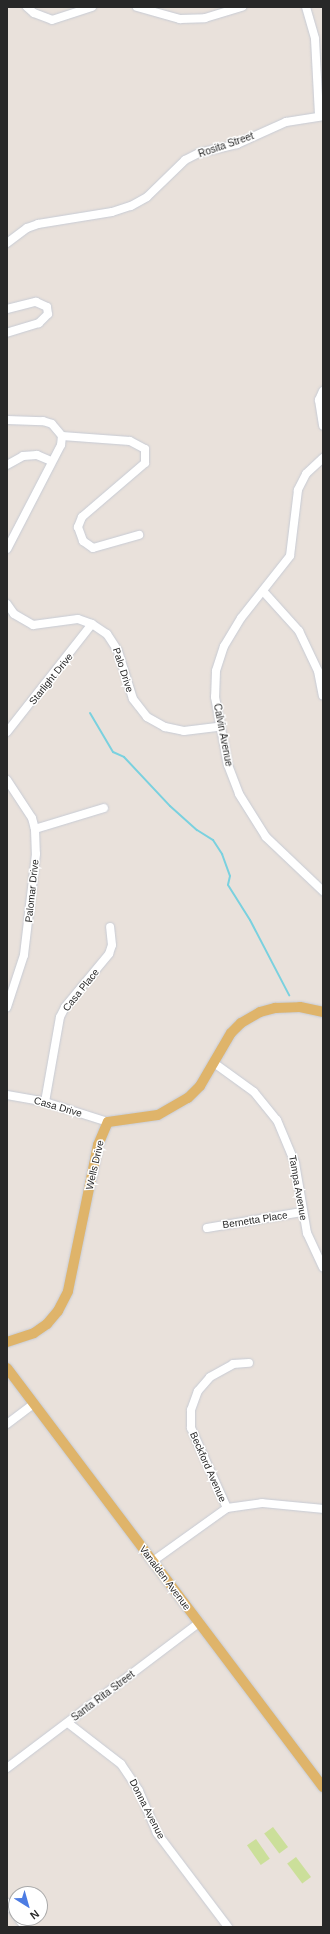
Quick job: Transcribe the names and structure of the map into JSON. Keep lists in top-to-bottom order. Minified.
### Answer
{"streets":{"main road":["Wells Drive","Vanalden Avenue"],"street":["Rosita Street","Palo Drive","Starlight Drive","Calvin Avenue","Palomar Drive","Casa Place","Casa Drive","Tampa Avenue","Bernetta Place","Beckford Avenue","Santa Rita Street","Donna Avenue"]},"crossings":[["Palo Drive","Starlight Drive"],["Palo Drive","Calvin Avenue"],["Casa Place","Casa Drive"],["Casa Drive","Wells Drive"],["Tampa Avenue","Bernetta Place"],["Vanalden Avenue","Santa Rita Street"],["Santa Rita Street","Donna Avenue"]],"north":"bottom right"}
